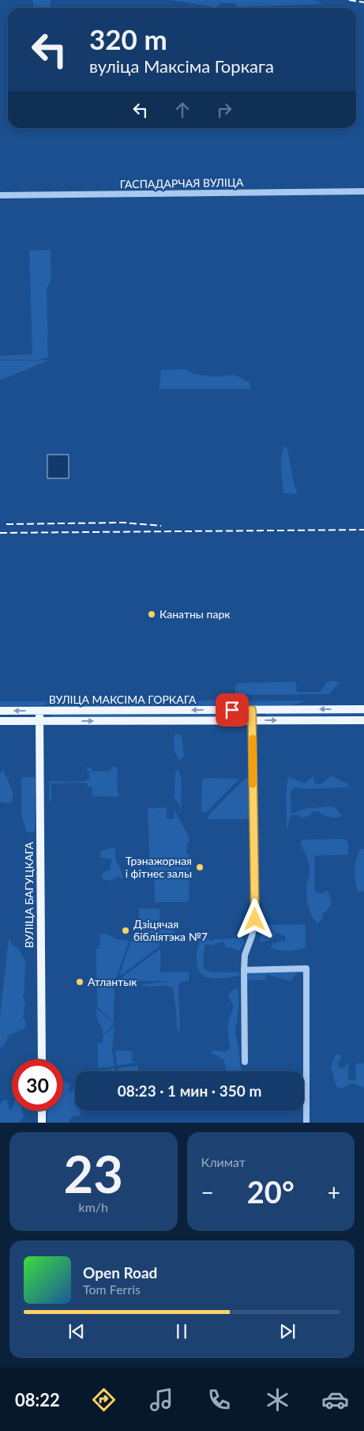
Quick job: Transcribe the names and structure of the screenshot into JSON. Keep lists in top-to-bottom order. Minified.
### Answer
{"streets":{"main road":["ВУЛІЦА МАКСІМА ГОРКАГА","ВУЛІЦА БАГУЦКАГА"],"street":["ГАСПАДАРЧАЯ ВУЛІЦА"]},"crossings":[["ВУЛІЦА МАКСІМА ГОРКАГА","ВУЛІЦА БАГУЦКАГА"]],"places":["Канатны парк","Трэнажорная і фітнес залы","Дзіцячая бібліятэка №7","Атлантык"],"page":{"turn":["320 m","вуліца Максіма Горкага"],"limit":"30","trip":"08:23 · 1 мин · 350 m","tile":[["23","km/h"],"Климат"],"heat":["−","20°","+"],"song":["Open Road","Tom Ferris"],"tabs":"08:22"}}
